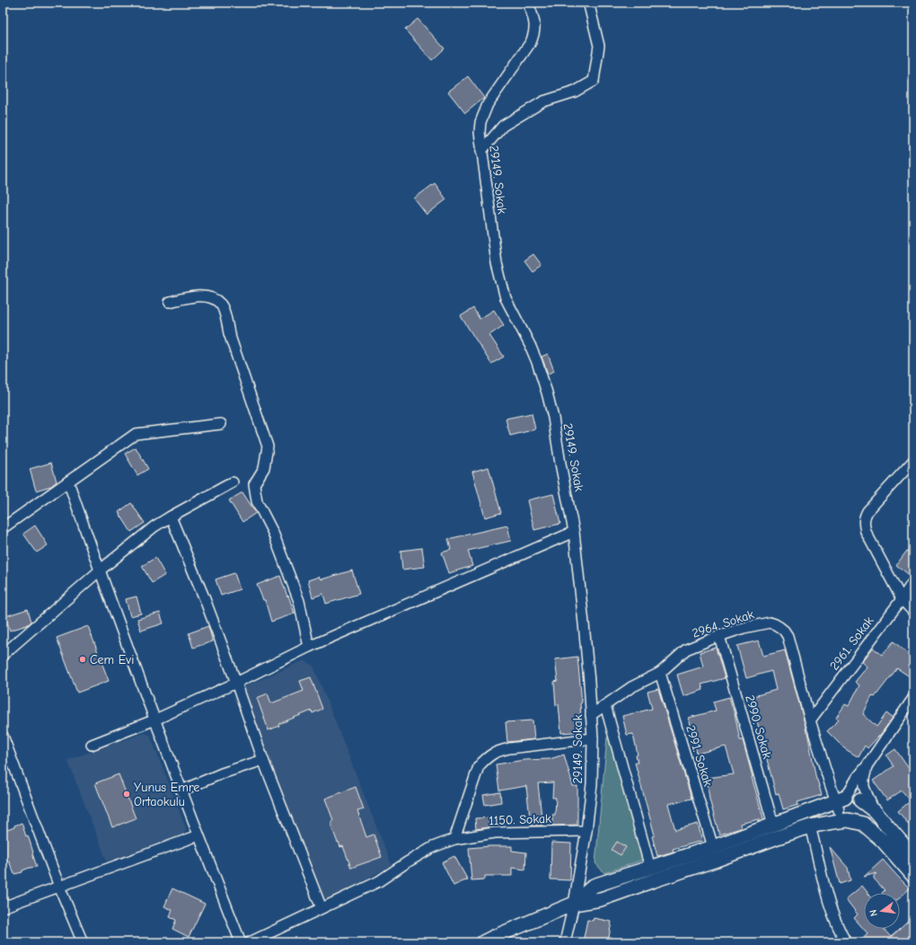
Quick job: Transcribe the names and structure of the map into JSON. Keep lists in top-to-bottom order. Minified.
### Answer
{"streets":{"street":["29149. Sokak","2964. Sokak","2961. Sokak","2990. Sokak","2991. Sokak","1150. Sokak"]},"crossings":[["29149. Sokak","2964. Sokak"],["29149. Sokak","1150. Sokak"],["2964. Sokak","2961. Sokak"],["2964. Sokak","2990. Sokak"],["2964. Sokak","2991. Sokak"]],"places":["Cem Evi","Yunus Emre Ortaokulu"],"north":"left"}
